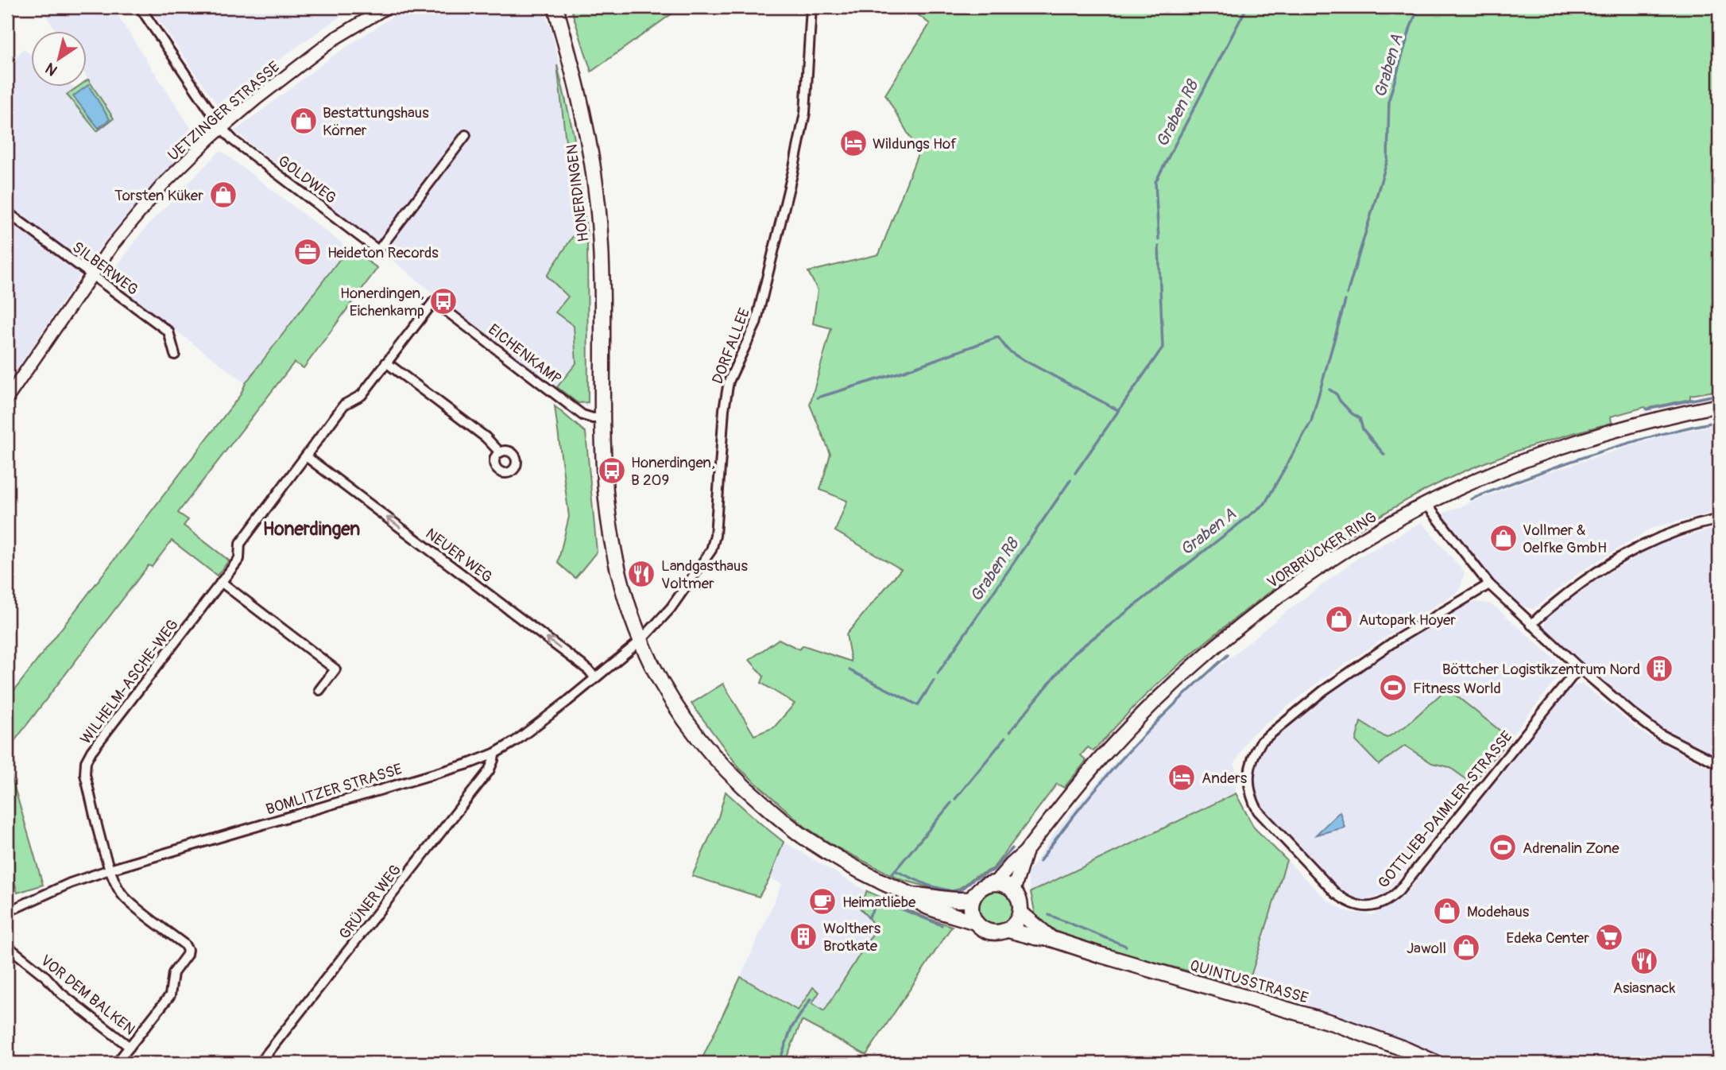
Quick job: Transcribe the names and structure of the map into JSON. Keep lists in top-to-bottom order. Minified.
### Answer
{"streets":{"main road":["HONERDINGEN","VORBRÜCKER RING","QUINTUSSTRASSE"],"street":["UETZINGER STRASSE","GOLDWEG","SILBERWEG","DORFALLEE","EICHENKAMP","NEUER WEG","WILHELM-ASCHE-WEG","BOMLITZER STRASSE","GOTTLIEB-DAIMLER-STRASSE","GRÜNER WEG","VOR DEM BALKEN"]},"crossings":[["UETZINGER STRASSE","GOLDWEG"],["UETZINGER STRASSE","SILBERWEG"],["HONERDINGEN","DORFALLEE"],["HONERDINGEN","EICHENKAMP"],["HONERDINGEN","VORBRÜCKER RING"],["HONERDINGEN","BOMLITZER STRASSE"],["HONERDINGEN","QUINTUSSTRASSE"],["DORFALLEE","BOMLITZER STRASSE"],["EICHENKAMP","WILHELM-ASCHE-WEG"],["VORBRÜCKER RING","QUINTUSSTRASSE"],["NEUER WEG","WILHELM-ASCHE-WEG"],["NEUER WEG","BOMLITZER STRASSE"],["WILHELM-ASCHE-WEG","BOMLITZER STRASSE"],["WILHELM-ASCHE-WEG","VOR DEM BALKEN"],["BOMLITZER STRASSE","GRÜNER WEG"],["BOMLITZER STRASSE","VOR DEM BALKEN"]],"one_way":["NEUER WEG"],"districts":["Honerdingen"],"water":["Graben A","Graben R8"],"places":{"shop":["Bestattungshaus Körner","Torsten Küker","Vollmer & Oelfke GmbH","Autopark Hoyer","Modehaus","Jawoll"],"hotel":["Wildungs Hof","Anders"],"office":["Heideton Records"],"bus stop":["Honerdingen, Eichenkamp","Honerdingen, B 209"],"restaurant":["Landgasthaus Voltmer","Asiasnack"],"building":["Böttcher Logistikzentrum Nord","Wolthers Brotkate"],"sports":["Fitness World","Adrenalin Zone"],"cafe":["Heimatliebe"],"supermarket":["Edeka Center"]},"north":"bottom left"}
